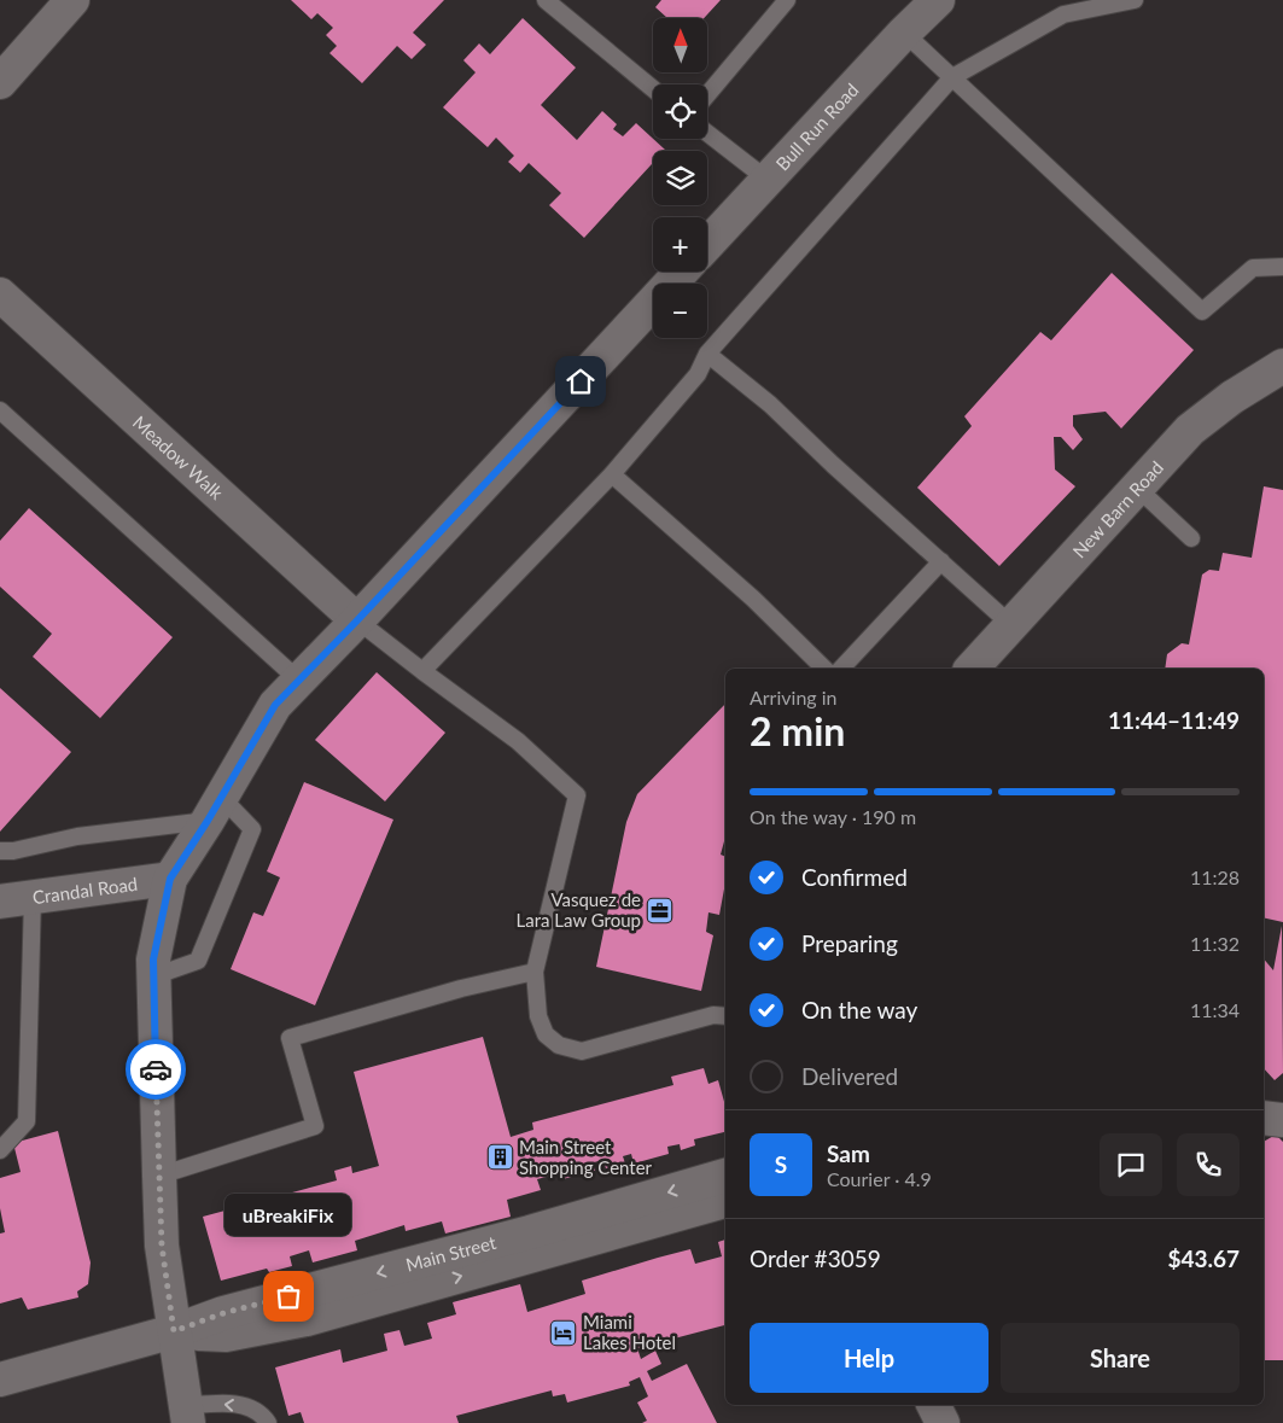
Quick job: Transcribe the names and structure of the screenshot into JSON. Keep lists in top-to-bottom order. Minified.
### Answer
{"streets":{"street":["Bull Run Road","Meadow Walk","New Barn Road","Crandal Road","Main Street"]},"places":{"office":["Vasquez de Lara Law Group"],"building":["Main Street Shopping Center"],"other":["uBreakiFix"],"hotel":["Miami Lakes Hotel"]},"north":"top","page":{"map_buttons":["+","−"],"heading":["2 min","Arriving in","11:44–11:49"],"panel":["Sam","Courier · 4.9","Order #3059","$43.67"],"bar":"On the way · 190 m","list":[["Confirmed","11:28"],["Preparing","11:32"],["On the way","11:34"],"Delivered"],"round":"S","bubble":"uBreakiFix","buttons":["Help","Share"]}}
